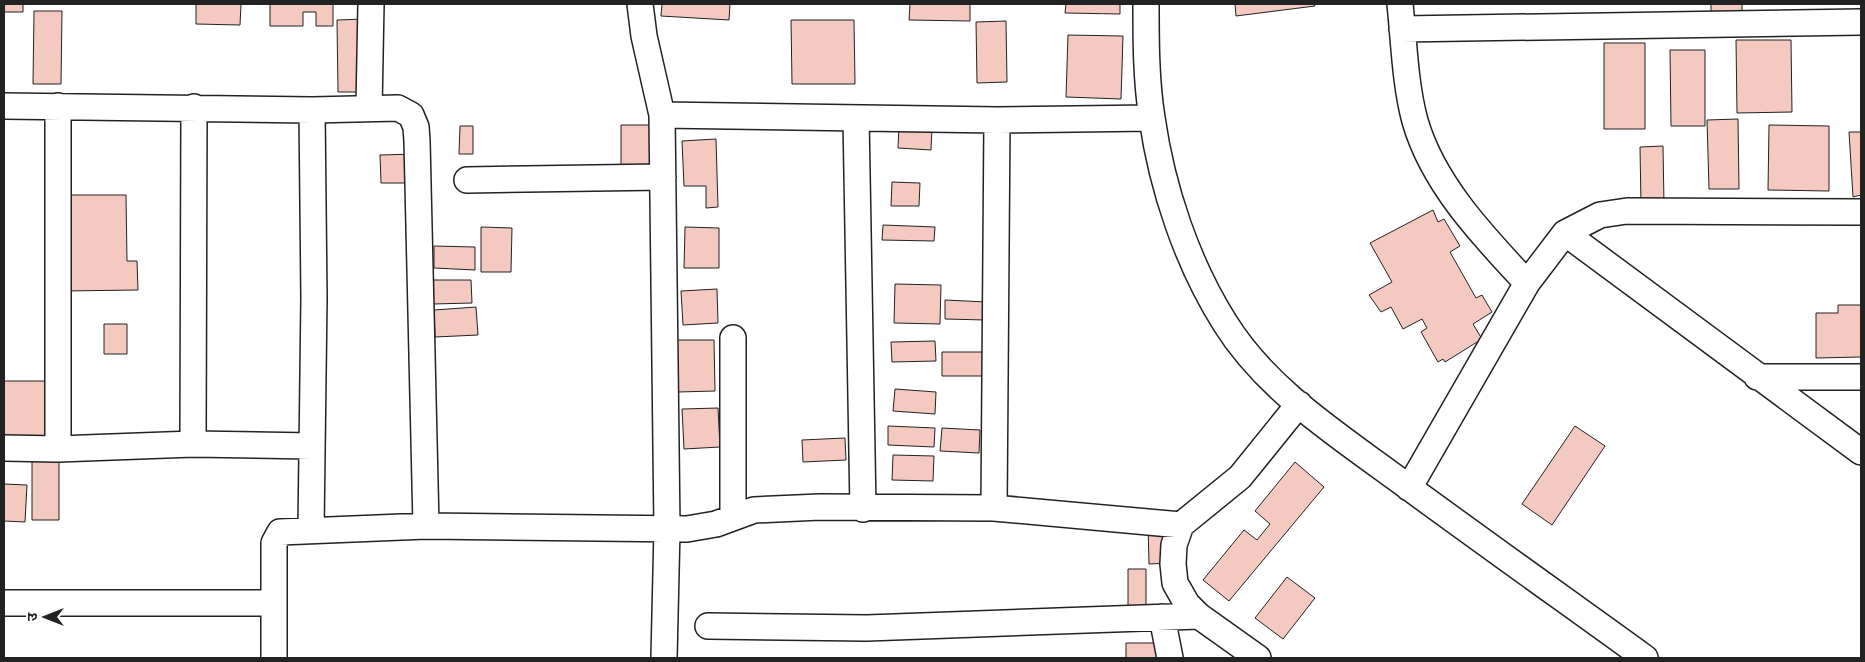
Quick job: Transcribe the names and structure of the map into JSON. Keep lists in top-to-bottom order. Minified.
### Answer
{"north":"left"}
